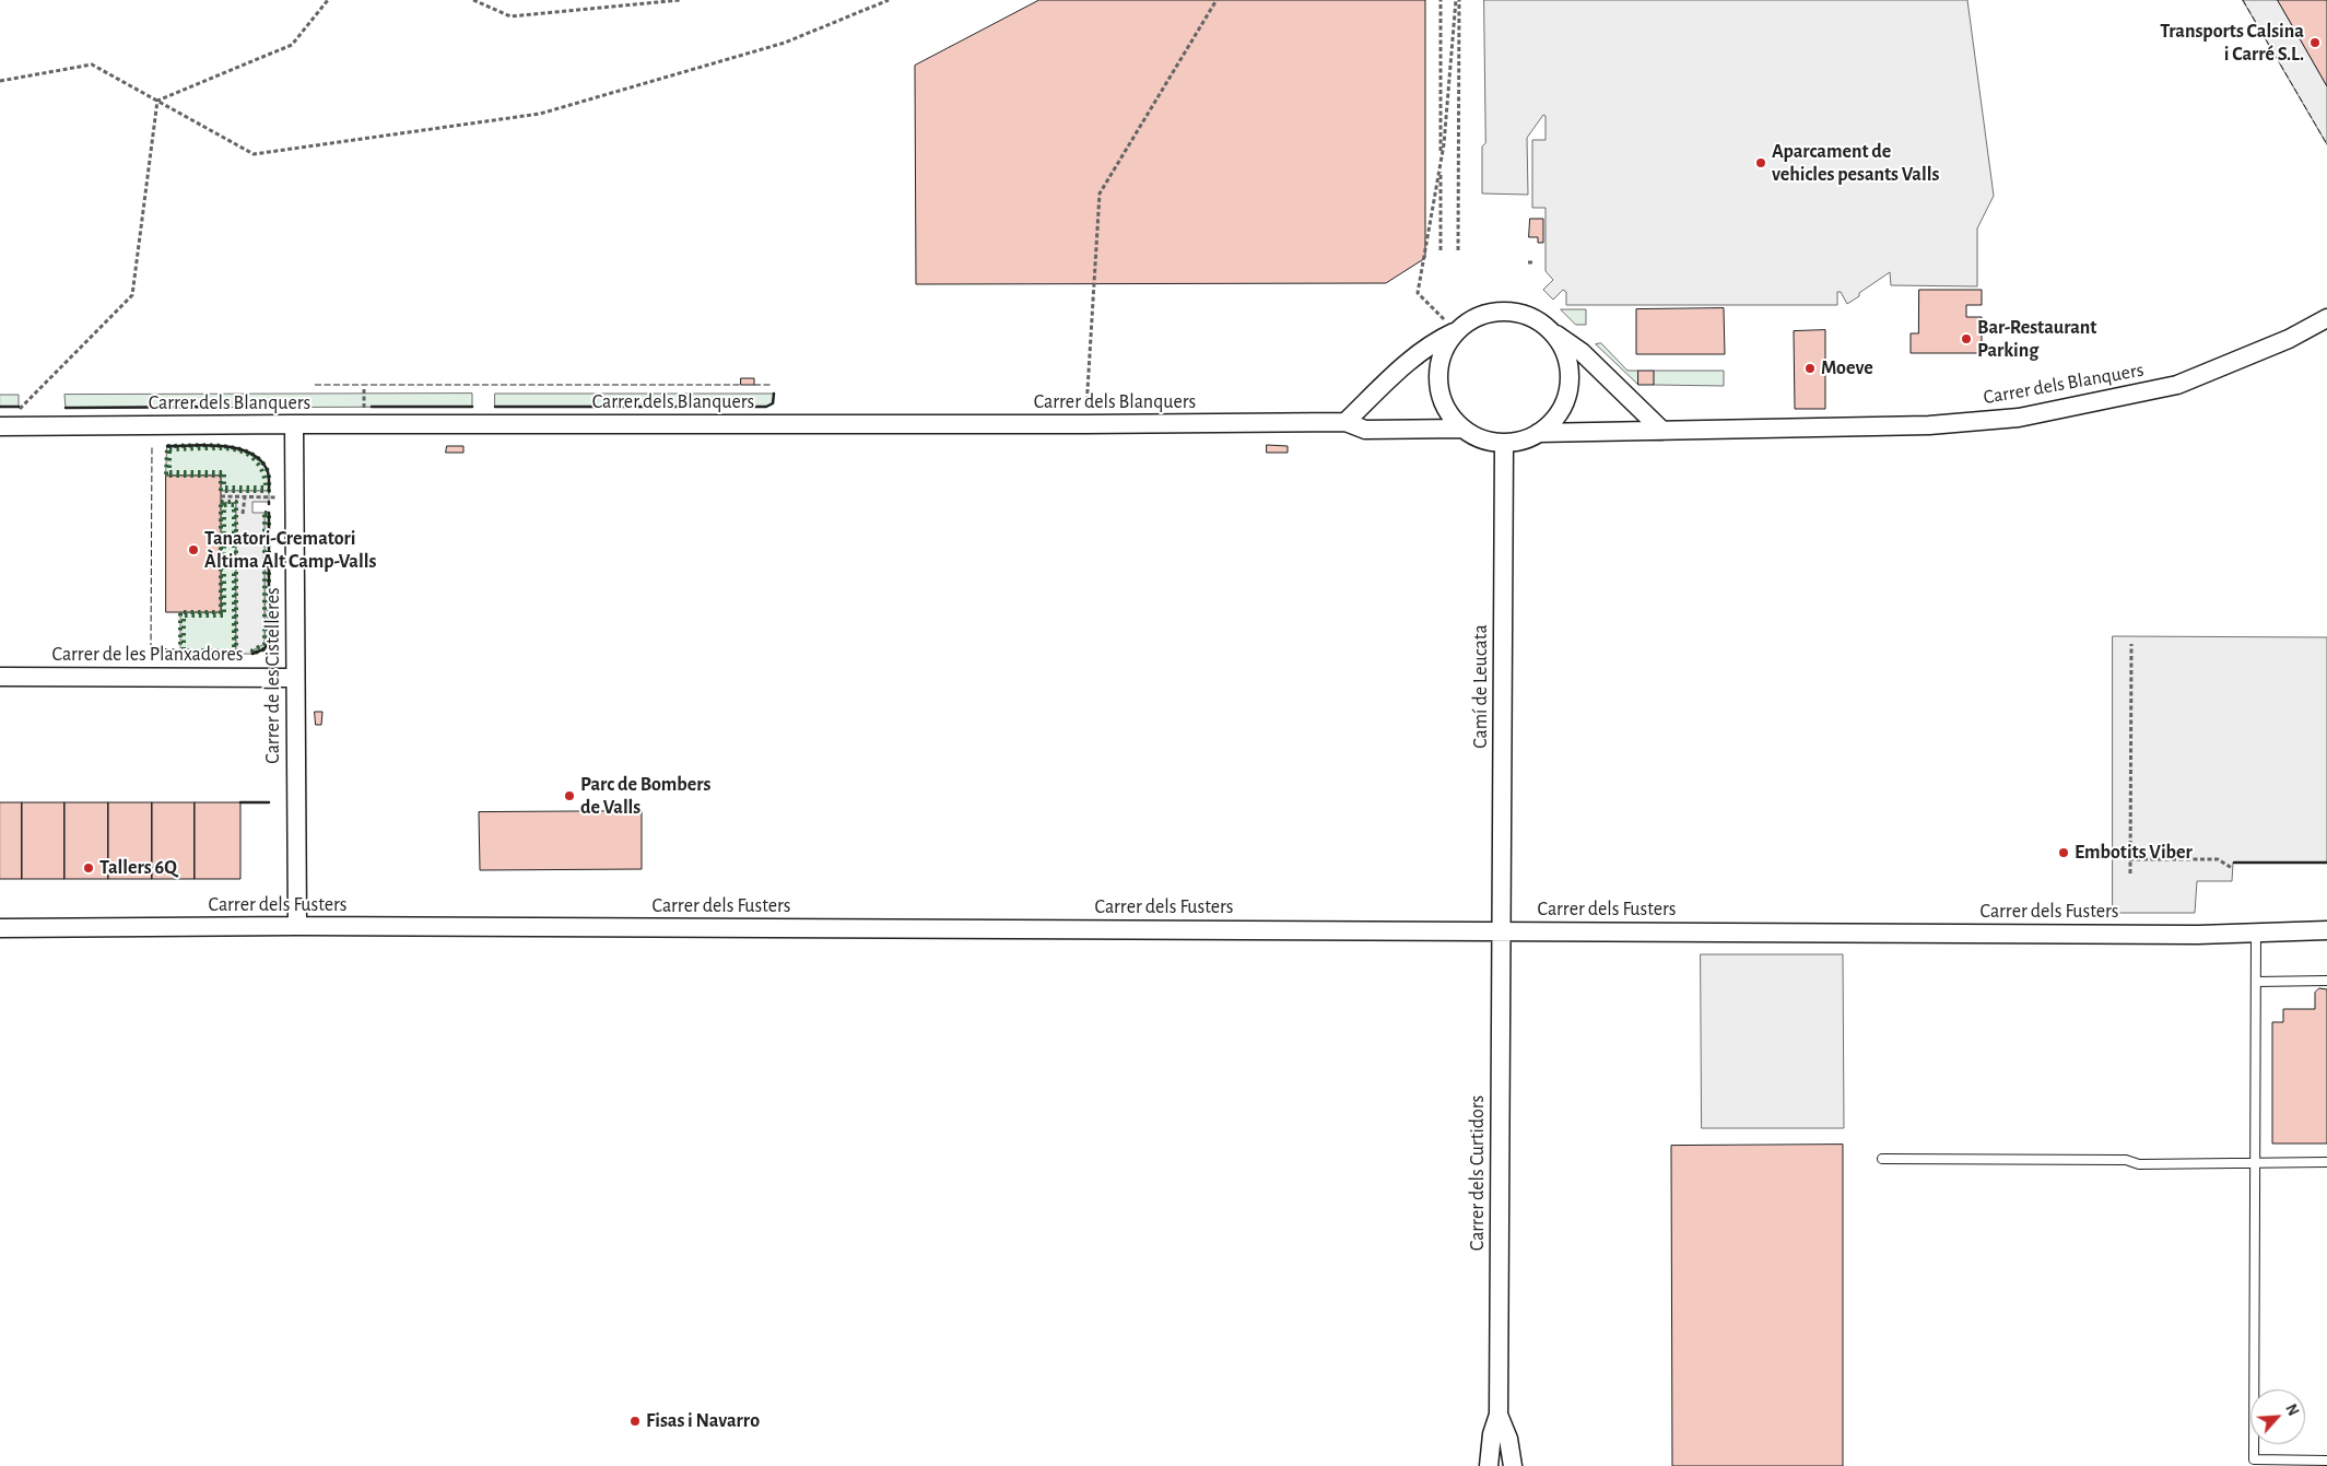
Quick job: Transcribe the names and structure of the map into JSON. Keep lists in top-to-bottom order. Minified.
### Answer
{"streets":{"street":["Carrer dels Blanquers","Carrer de les Planxadores","Carrer de les Cistelleres","Camí de Leucata","Carrer dels Fusters","Carrer dels Curtidors"]},"crossings":[["Carrer dels Blanquers","Carrer de les Cistelleres"],["Carrer dels Blanquers","Camí de Leucata"],["Carrer de les Planxadores","Carrer de les Cistelleres"],["Carrer de les Cistelleres","Carrer dels Fusters"],["Camí de Leucata","Carrer dels Fusters"],["Camí de Leucata","Carrer dels Curtidors"],["Carrer dels Fusters","Carrer dels Curtidors"]],"places":["Transports Calsina i Carré S.L.","Aparcament de vehicles pesants Valls","Bar-Restaurant Parking","Moeve","Tanatori-Crematori Àltima Alt Camp-Valls","Parc de Bombers de Valls","Embotits Viber","Tallers 6Q","Fisas i Navarro"],"north":"top right"}
